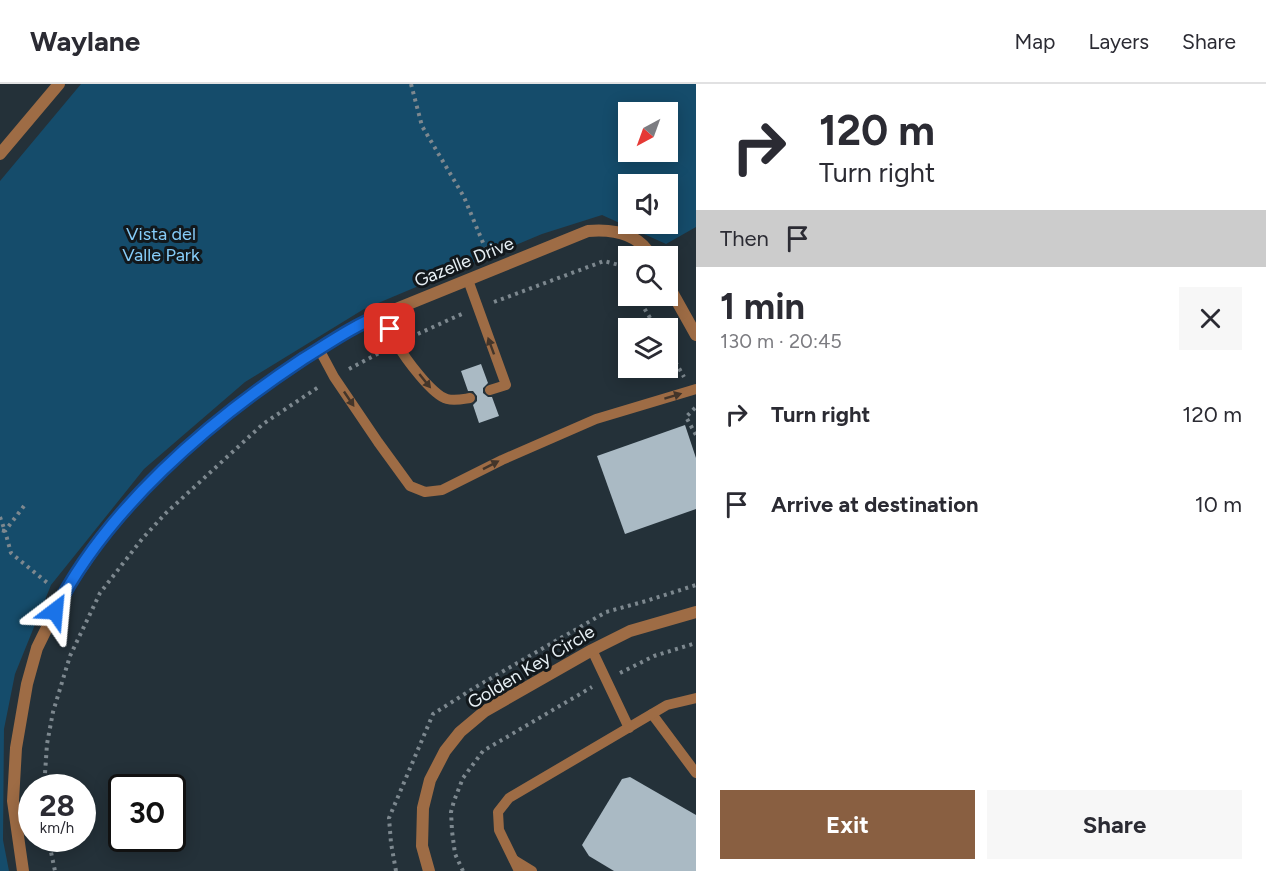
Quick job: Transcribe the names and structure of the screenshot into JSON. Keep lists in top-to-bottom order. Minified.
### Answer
{"streets":{"street":["Gazelle Drive","Golden Key Circle"]},"parks":["Vista del Valle Park"],"north":"bottom left","page":{"header":"Waylane","nav":["Map","Layers","Share"],"turn":["120 m","Turn right"],"then":"Then","heading":["1 min","130 m · 20:45"],"list":[{"name":"Turn right","value":"120 m"},{"name":"Arrive at destination","value":"10 m"}],"speed":"28 km/h","limit":"30","buttons":["Exit","Share"]}}
